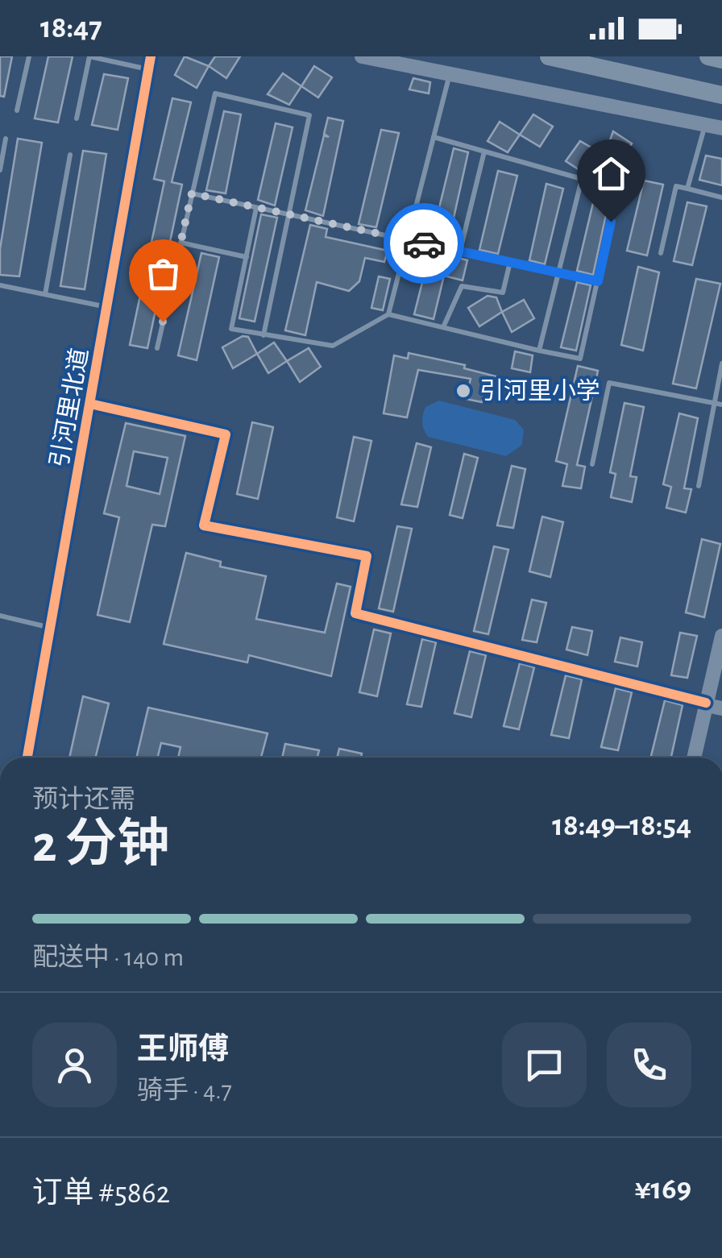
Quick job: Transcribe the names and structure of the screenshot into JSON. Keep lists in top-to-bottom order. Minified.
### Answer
{"streets":{"street":["引河里北道"]},"places":["引河里小学"],"page":{"status":"18:47","heading":["2 分钟","预计还需","18:49–18:54"],"panel":["王师傅","骑手 · 4.7","订单 #5862","¥169"],"bar":"配送中 · 140 m"}}
